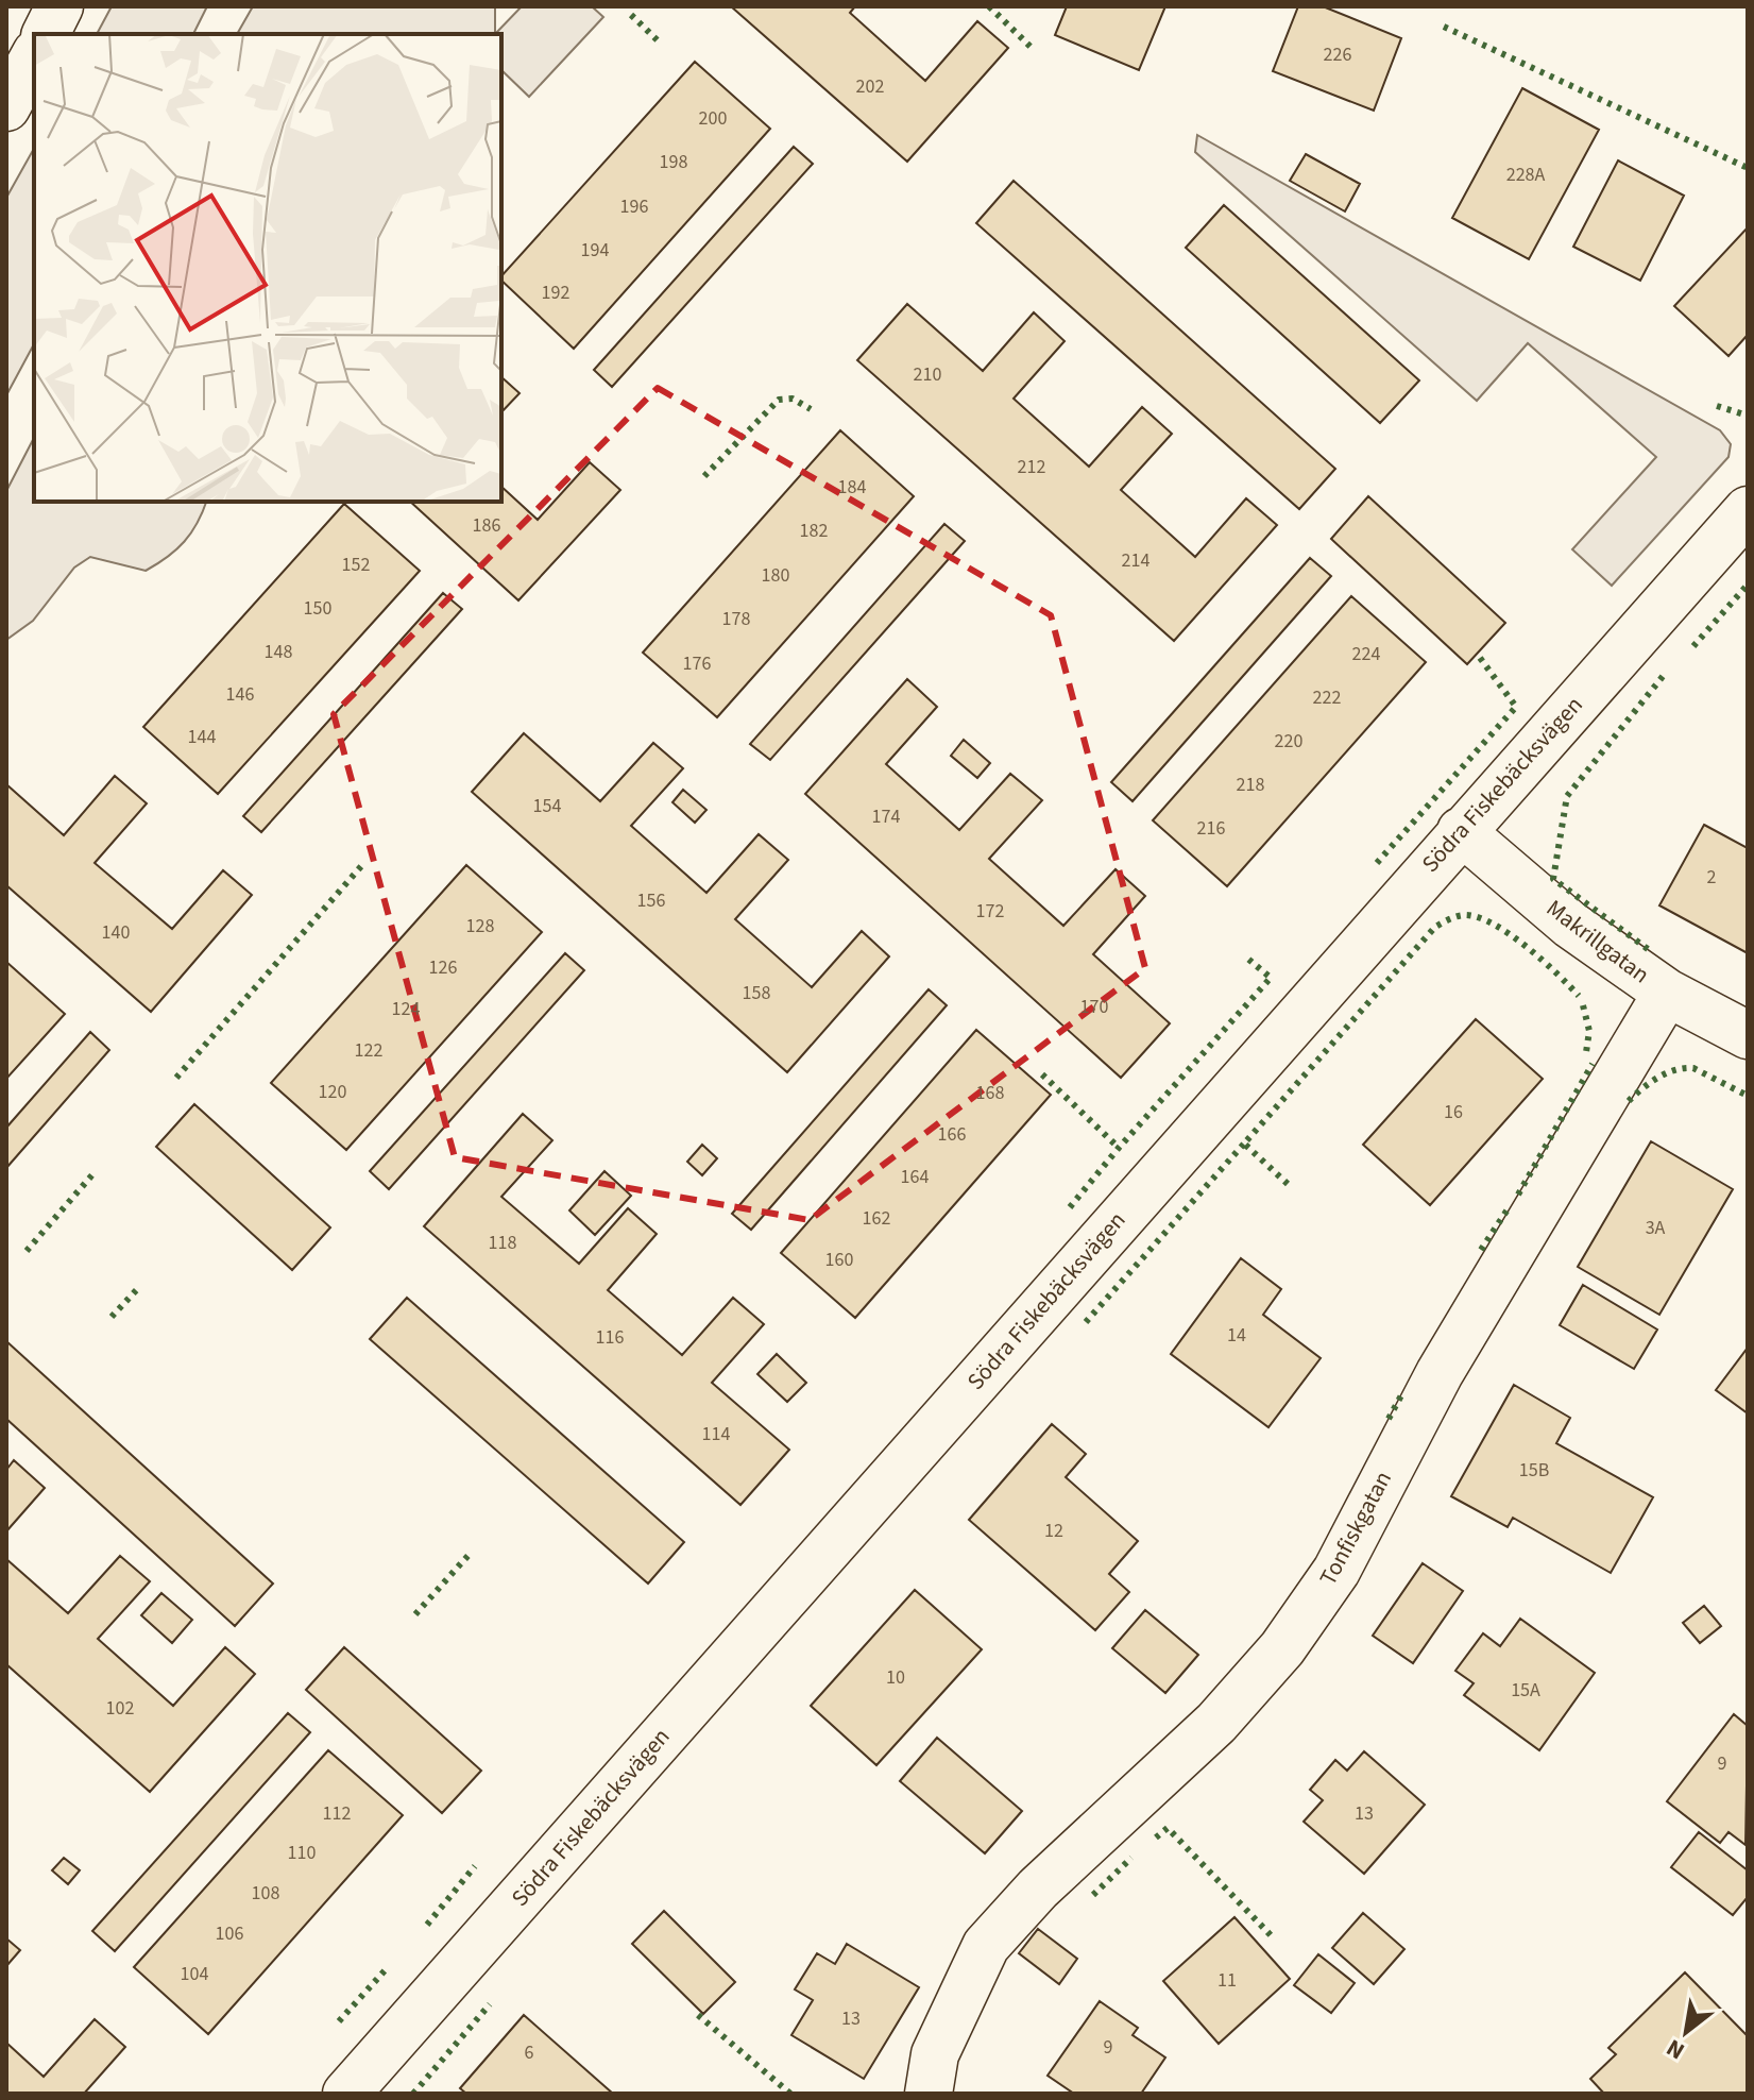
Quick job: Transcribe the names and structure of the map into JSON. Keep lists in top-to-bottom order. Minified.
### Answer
{"streets":{"street":["Södra Fiskebäcksvägen","Makrillgatan","Tonfiskgatan"]},"crossings":[["Södra Fiskebäcksvägen","Makrillgatan"],["Makrillgatan","Tonfiskgatan"]],"house_numbers":["226","202","200","198","228A","196","194","192","210","212","184","186","182","214","152","180","150","178","148","224","176","146","222","144","220","218","154","174","216","2","156","172","128","140","126","158","170","124","122","120","168","16","166","164","162","3A","118","160","14","116","114","15B","12","10","15A","102","9","112","13","110","108","106","104","11","13","9","6"],"north":"bottom left"}
